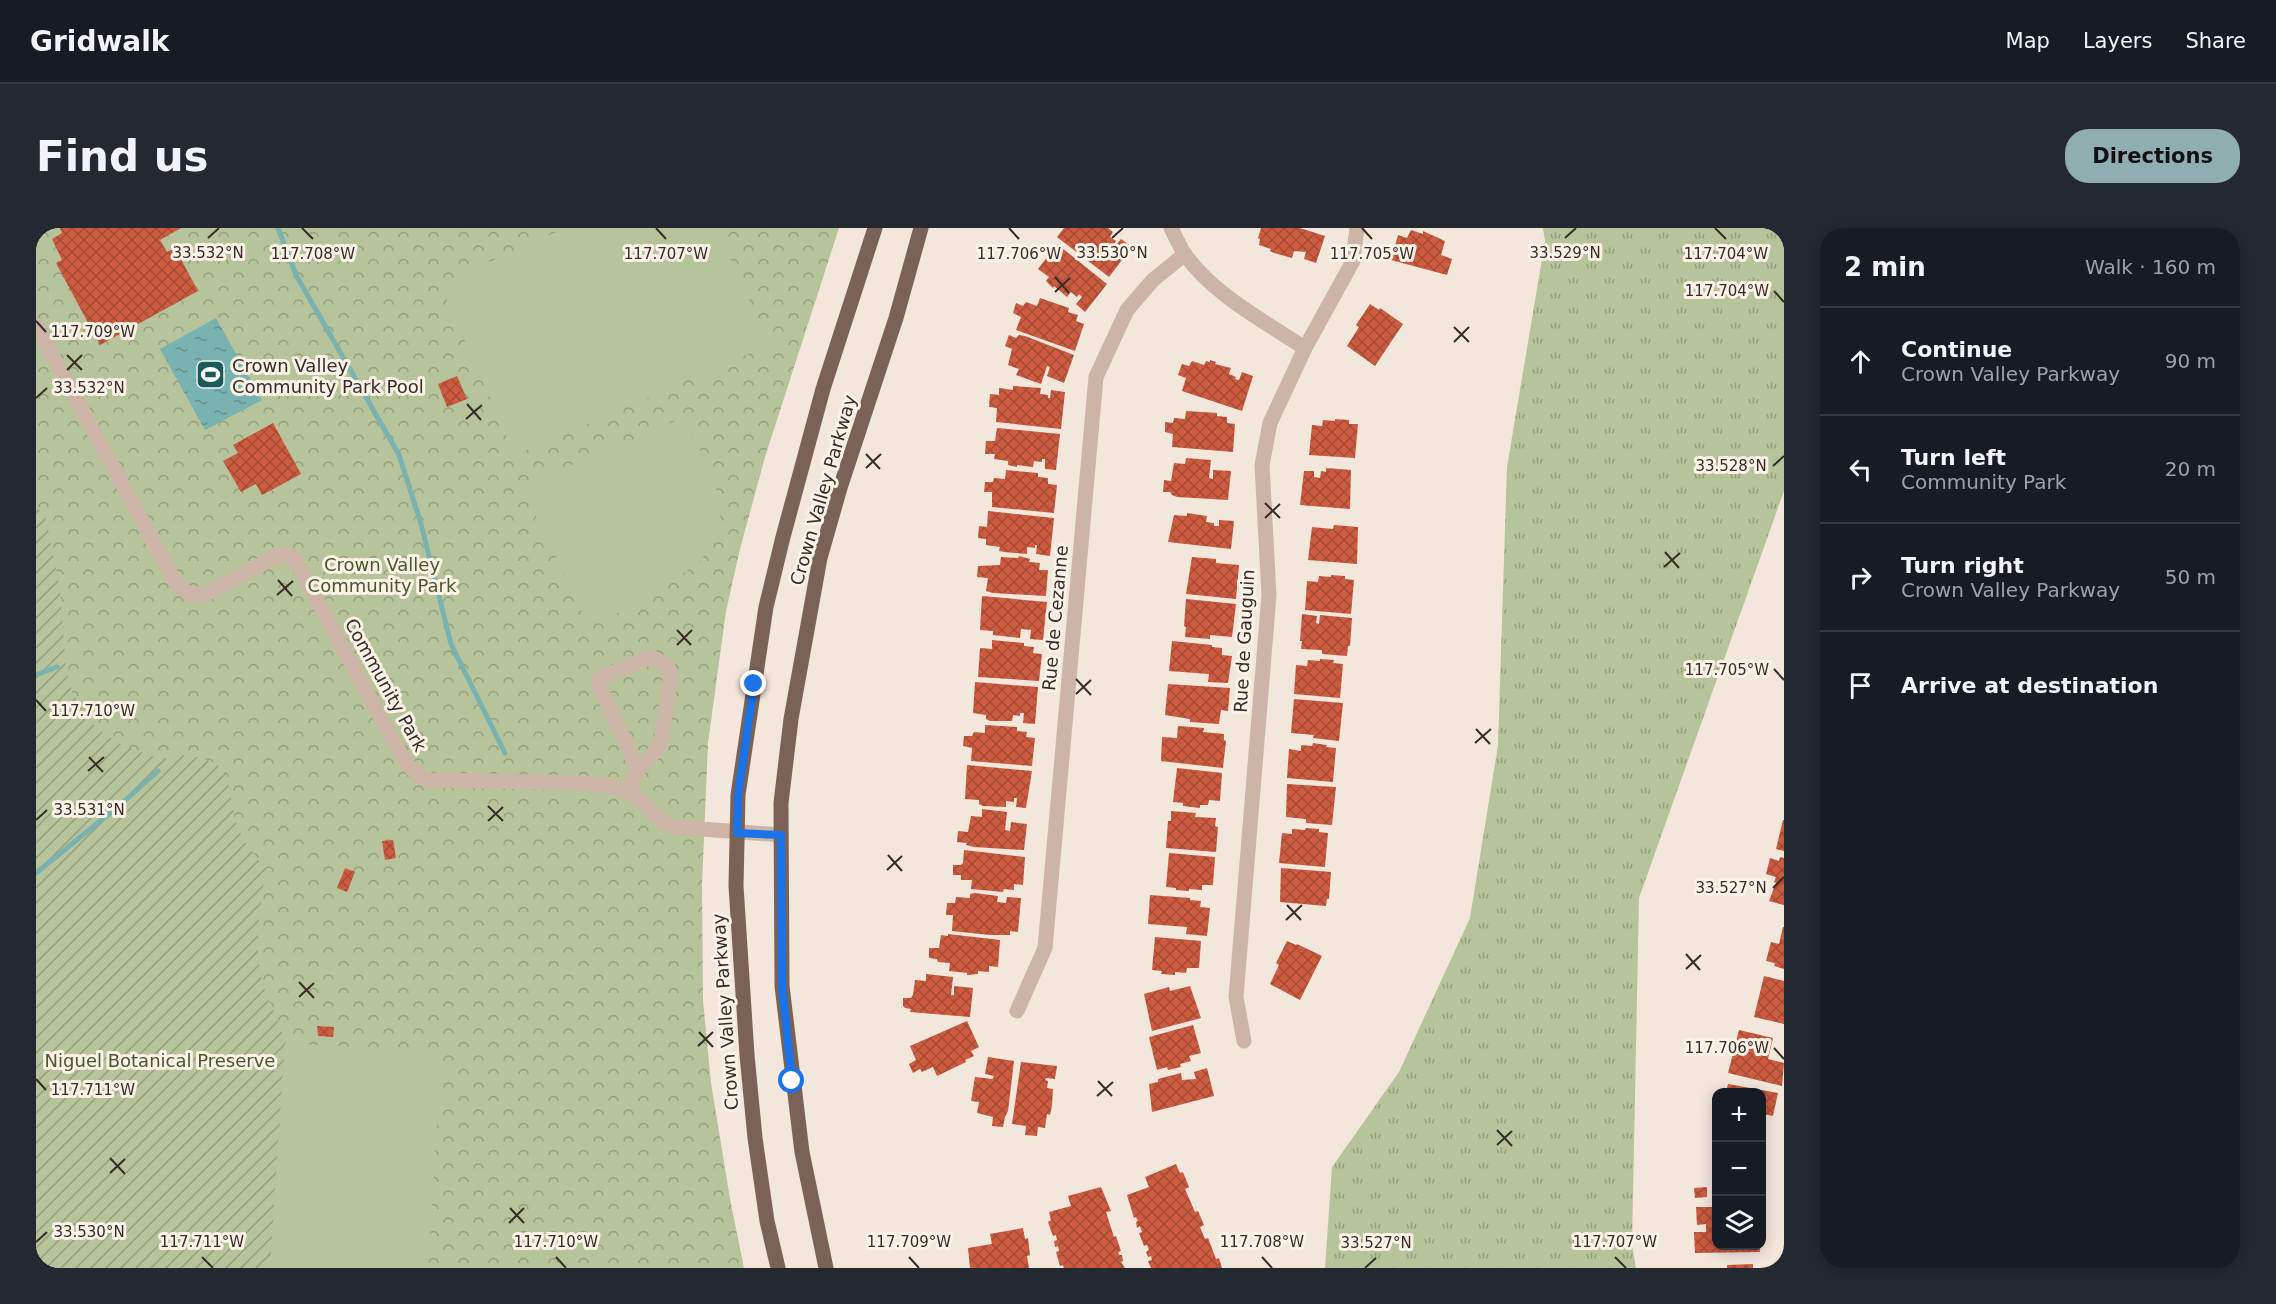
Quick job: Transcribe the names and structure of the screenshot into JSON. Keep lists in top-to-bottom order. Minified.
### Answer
{"streets":{"main road":["Crown Valley Parkway"],"street":["Rue de Cezanne","Rue de Gauguin","Community Park"]},"crossings":[["Crown Valley Parkway","Community Park"]],"parks":["Crown Valley Community Park","Niguel Botanical Preserve"],"places":{"sports":["Crown Valley Community Park Pool"]},"page":{"header":"Gridwalk","nav":["Map","Layers","Share"],"buttons":"Directions","title":"Find us","heading":["2 min","Walk · 160 m"],"list":[["Continue","Crown Valley Parkway","90 m"],["Turn left","Community Park","20 m"],["Turn right","Crown Valley Parkway","50 m"],"Arrive at destination"],"map_buttons":["+","−"]},"coordinates":["33.532°N","33.530°N","33.529°N","117.704°W","117.708°W","117.707°W","117.706°W","117.705°W","117.709°W","33.528°N","117.710°W","33.531°N","33.527°N","117.711°W"]}
